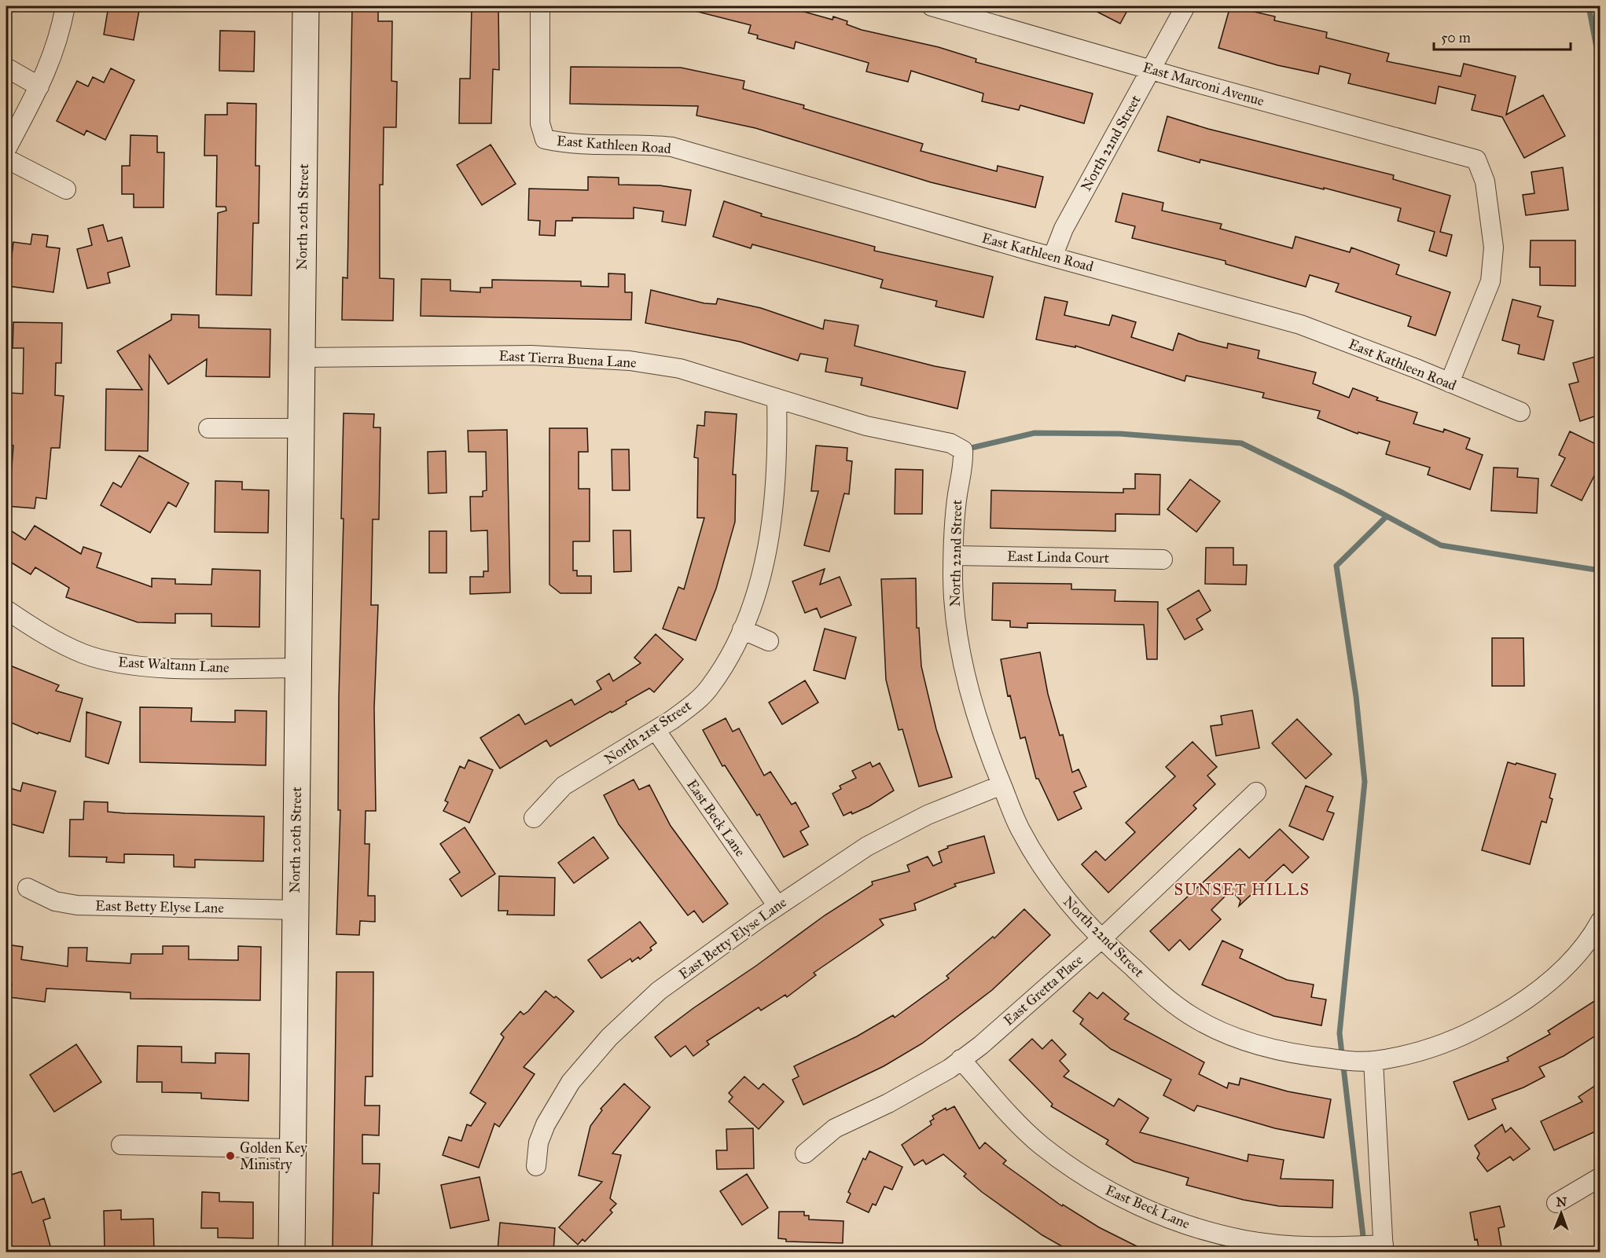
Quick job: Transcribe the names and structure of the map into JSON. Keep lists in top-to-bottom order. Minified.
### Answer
{"streets":{"street":["East Marconi Avenue","North 22nd Street","East Kathleen Road","North 20th Street","East Tierra Buena Lane","East Linda Court","East Waltann Lane","North 21st Street","East Beck Lane","East Betty Elyse Lane","East Gretta Place"]},"crossings":[["East Marconi Avenue","North 22nd Street"],["East Marconi Avenue","East Kathleen Road"],["North 22nd Street","East Kathleen Road"],["North 22nd Street","East Tierra Buena Lane"],["North 22nd Street","East Linda Court"],["North 22nd Street","East Betty Elyse Lane"],["North 22nd Street","East Gretta Place"],["North 20th Street","East Tierra Buena Lane"],["North 20th Street","East Waltann Lane"],["North 20th Street","East Betty Elyse Lane"],["East Tierra Buena Lane","North 21st Street"],["North 21st Street","East Beck Lane"],["East Beck Lane","East Betty Elyse Lane"],["East Beck Lane","East Gretta Place"]],"districts":["SUNSET HILLS"],"places":["Golden Key Ministry"],"scale_bar":"50 m","north":"top"}
